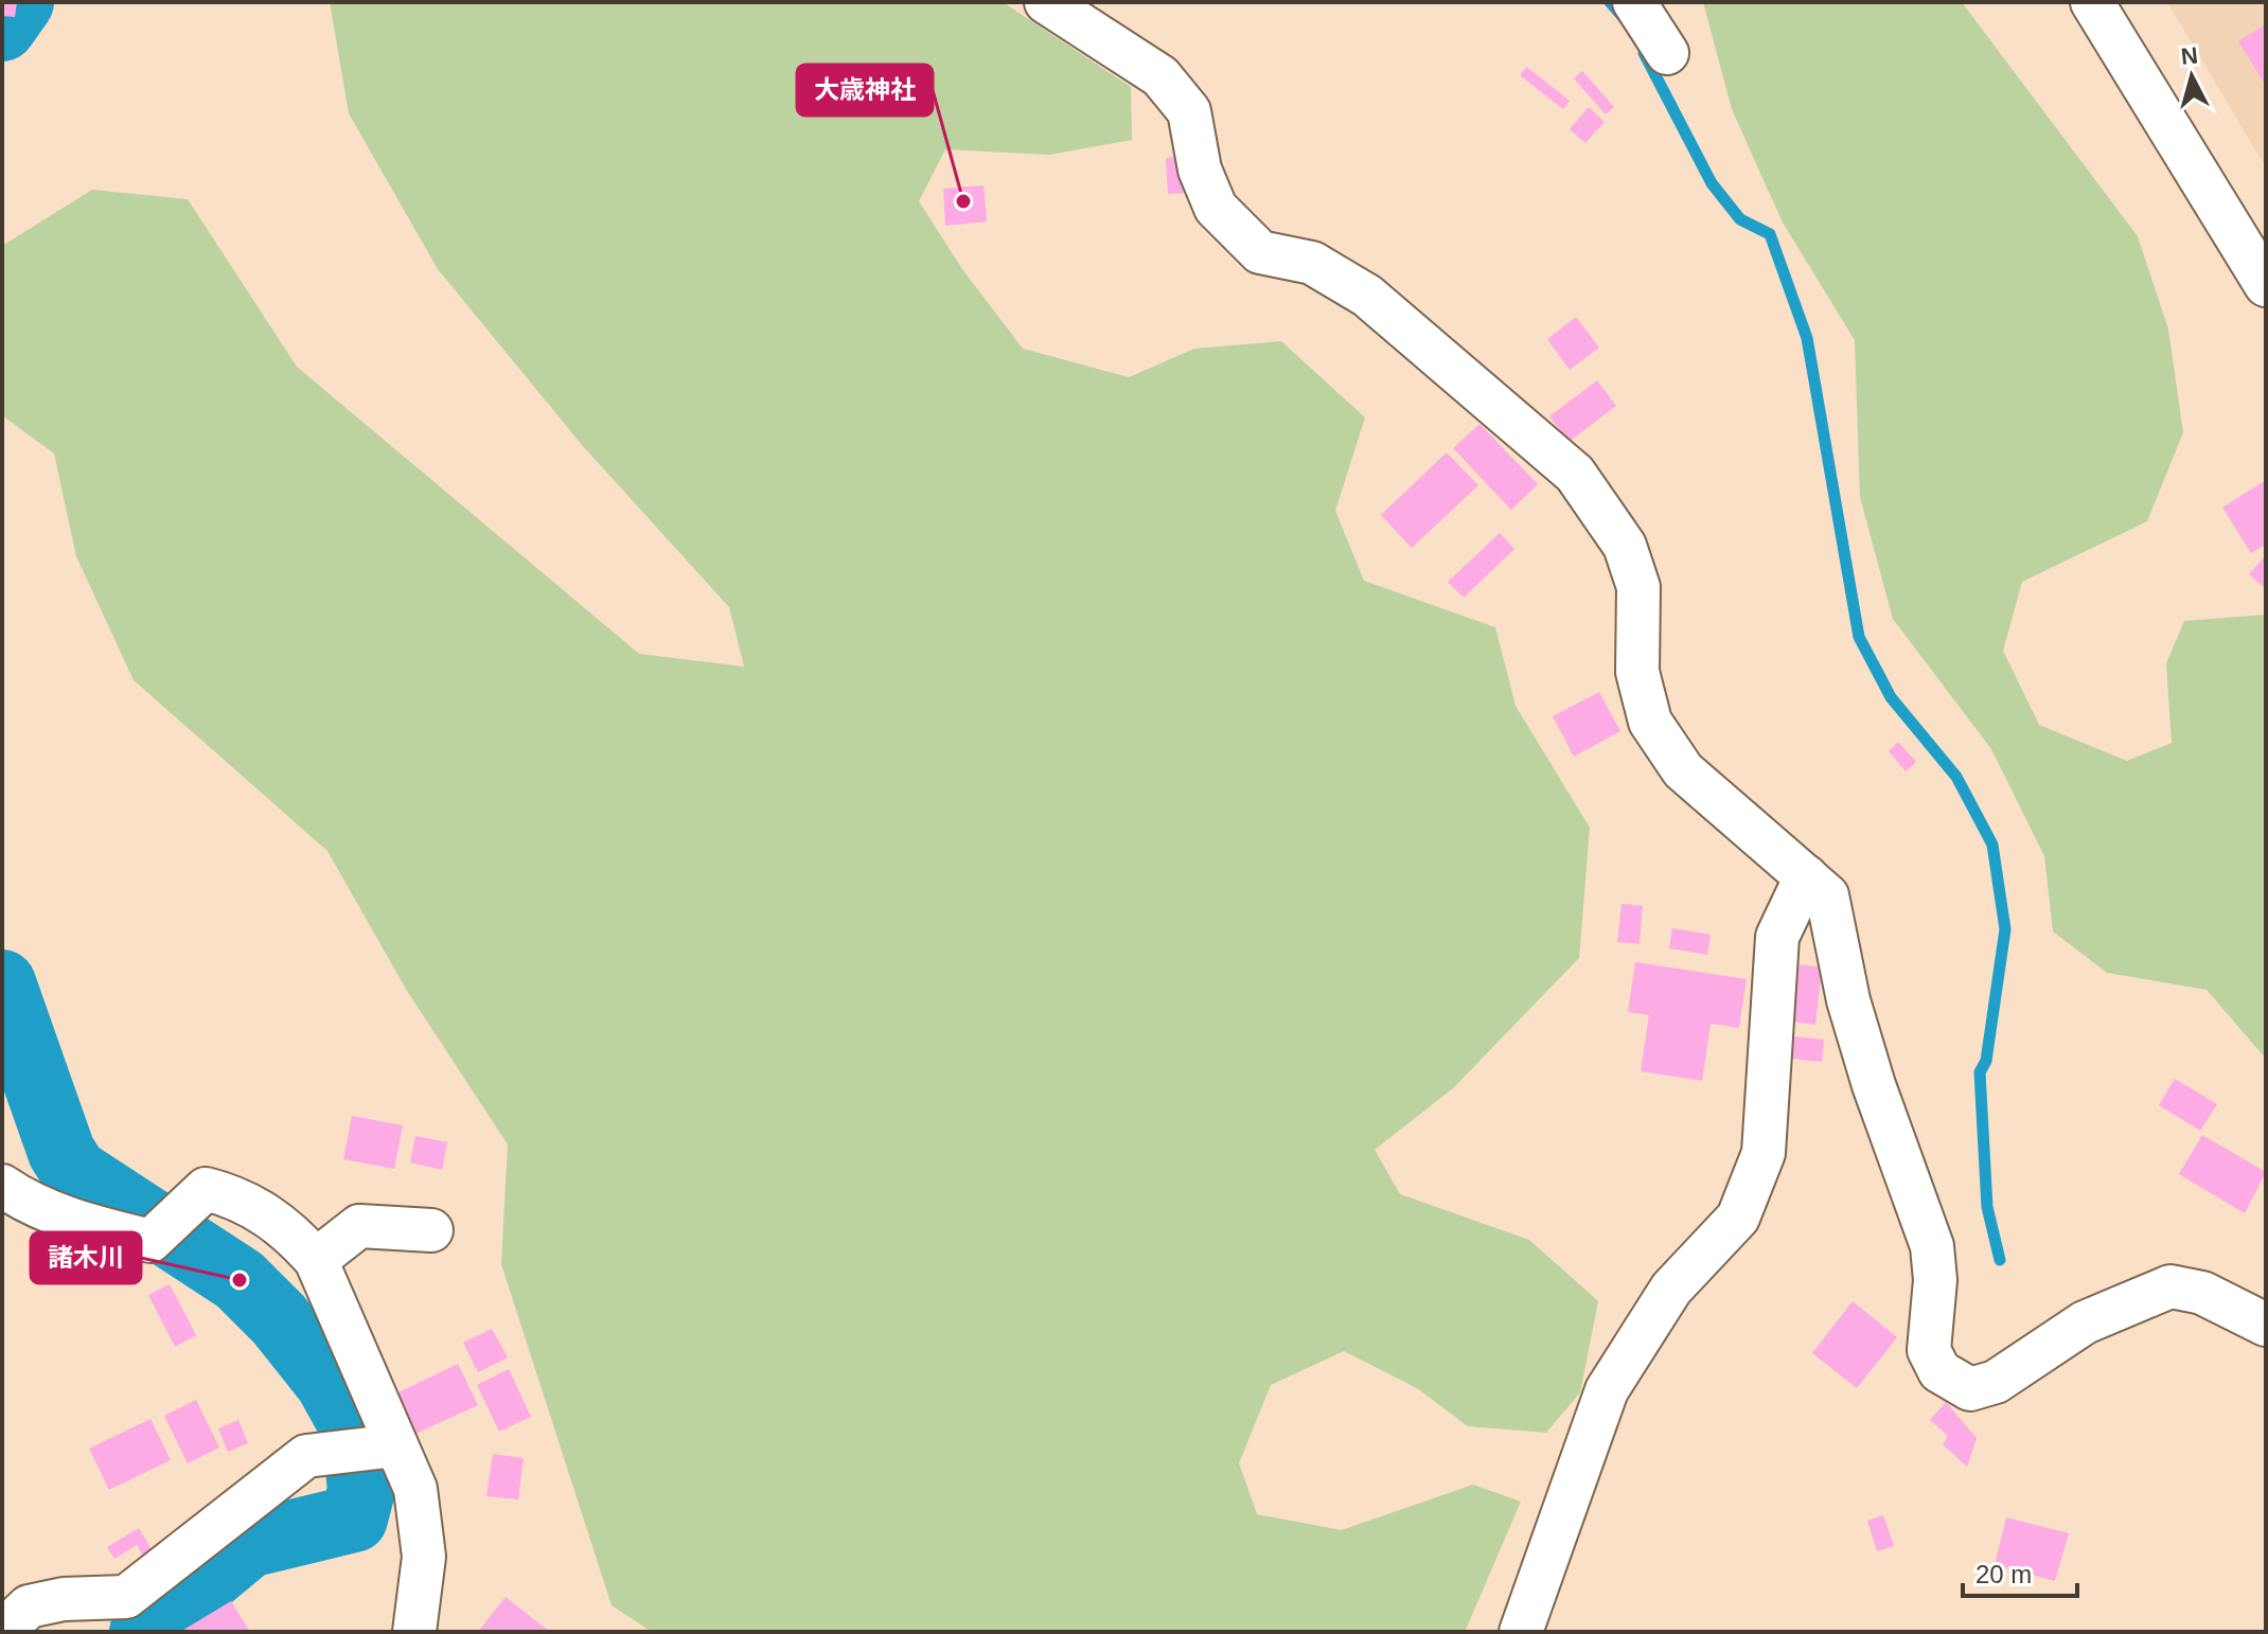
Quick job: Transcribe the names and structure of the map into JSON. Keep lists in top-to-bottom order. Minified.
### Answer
{"places":["大歳神社","諸木川"],"scale_bar":"20 m","north":"top"}
